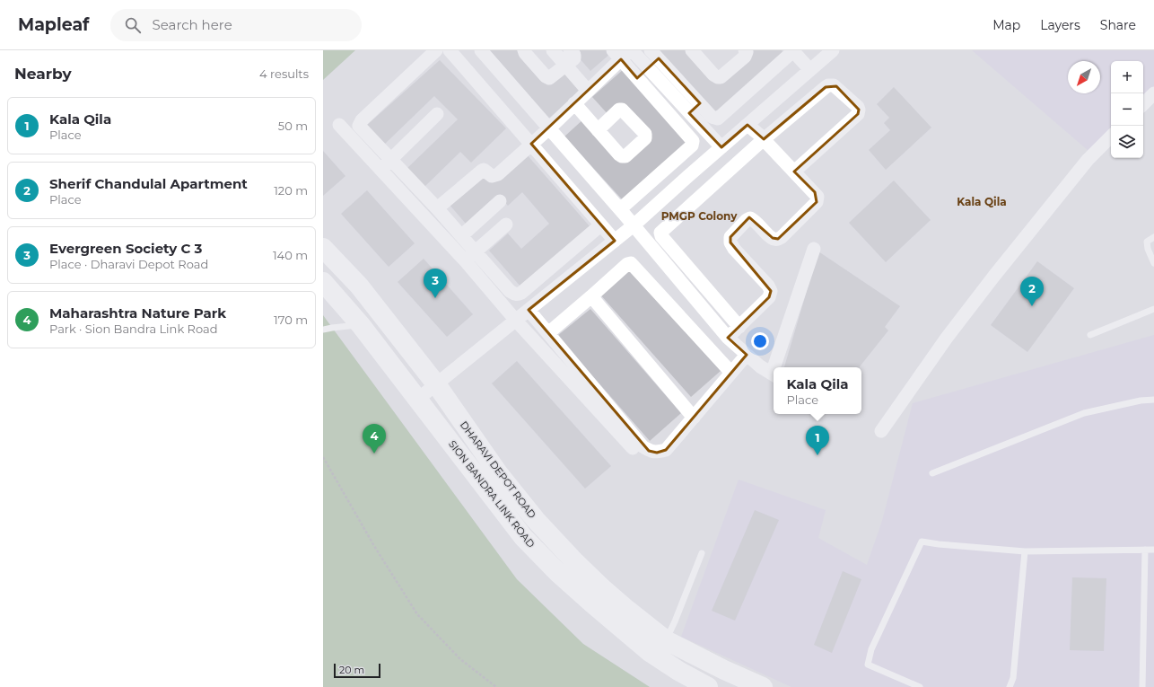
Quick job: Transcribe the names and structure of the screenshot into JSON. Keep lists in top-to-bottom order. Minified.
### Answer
{"streets":{"main road":["DHARAVI DEPOT ROAD","SION BANDRA LINK ROAD"]},"districts":["Kala Qila","PMGP Colony"],"scale_bar":"20 m","north":"bottom left","page":{"header":"Mapleaf","search":"Search here","nav":["Map","Layers","Share"],"heading":["Nearby","4 results"],"map_buttons":["+","−"],"list":[{"mark":"1","name":"Kala Qila","note":"Place","value":"50 m"},{"mark":"2","name":"Sherif Chandulal Apartment","note":"Place","value":"120 m"},{"mark":"3","name":"Evergreen Society C 3","note":"Place · Dharavi Depot Road","value":"140 m"},{"mark":"4","name":"Maharashtra Nature Park","note":"Park · Sion Bandra Link Road","value":"170 m"}],"pins":["3","2","4","1"],"popup":["Kala Qila","Place"],"scale":"20 m"}}
